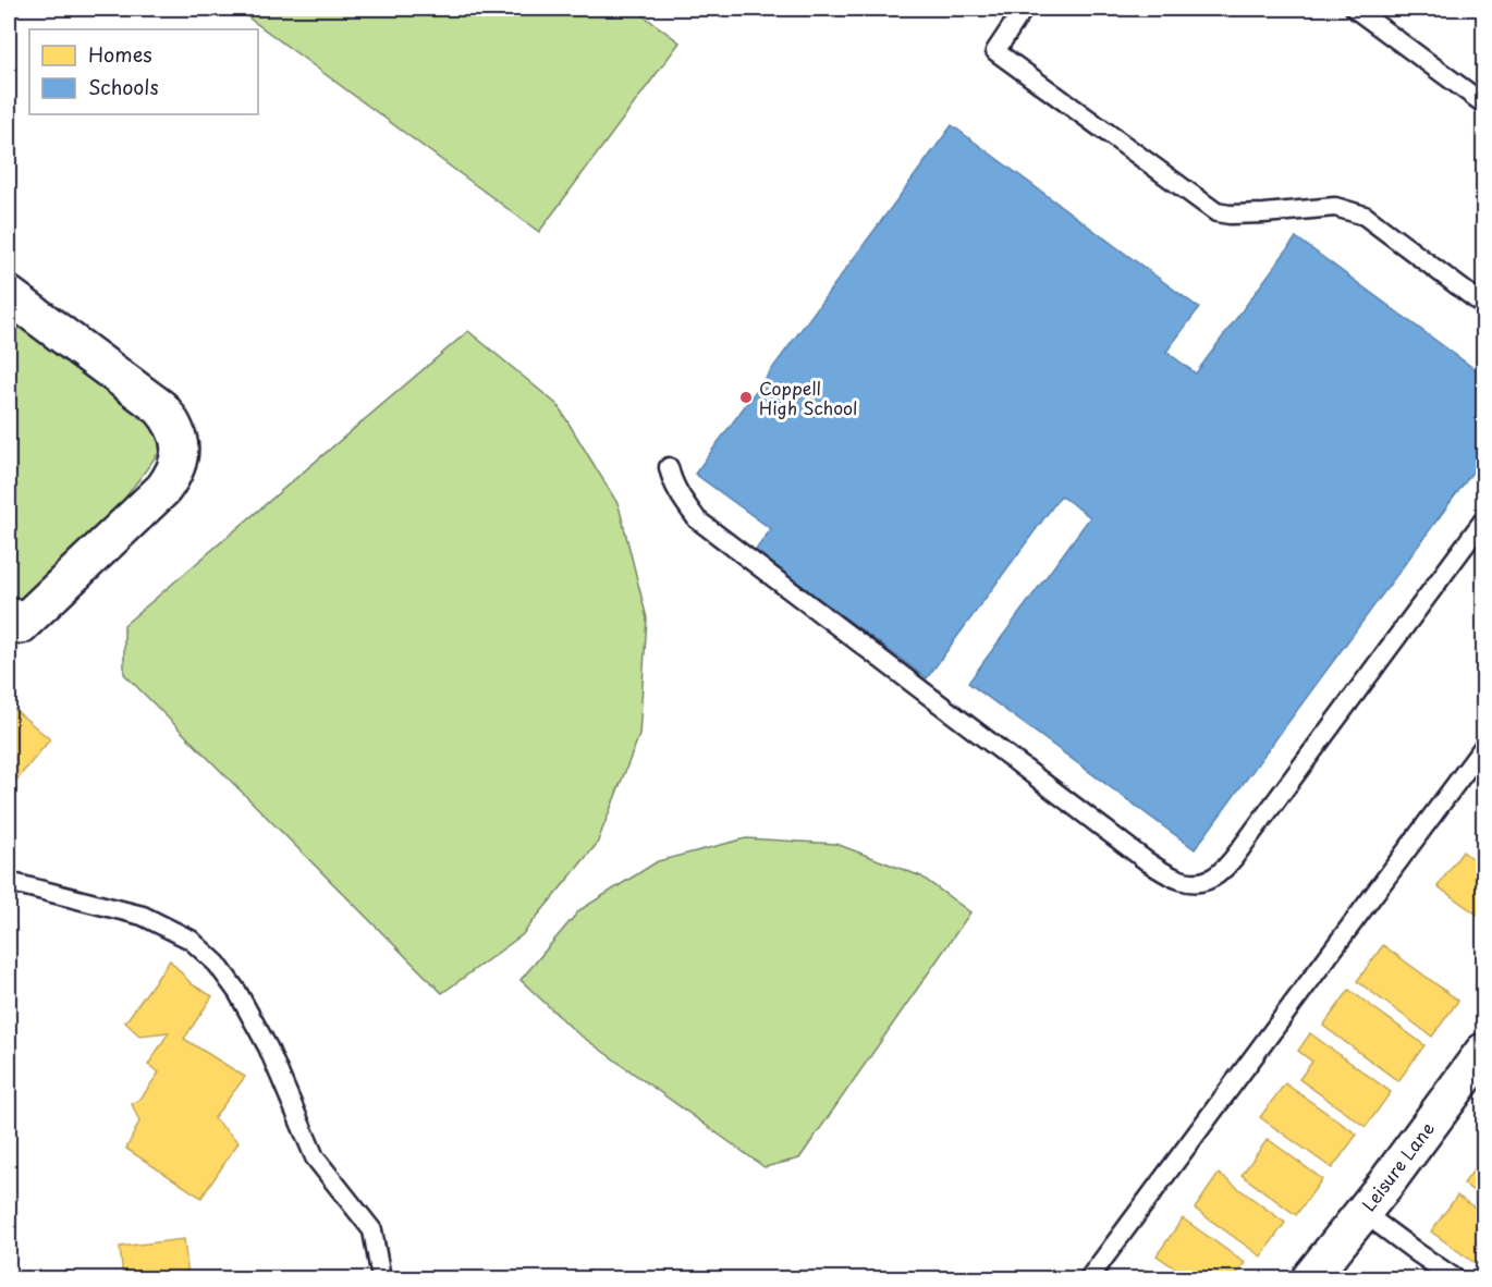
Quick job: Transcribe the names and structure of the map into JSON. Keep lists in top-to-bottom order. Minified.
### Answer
{"streets":{"street":["Leisure Lane"]},"places":["Coppell High School"],"legend":["Homes","Schools"]}
